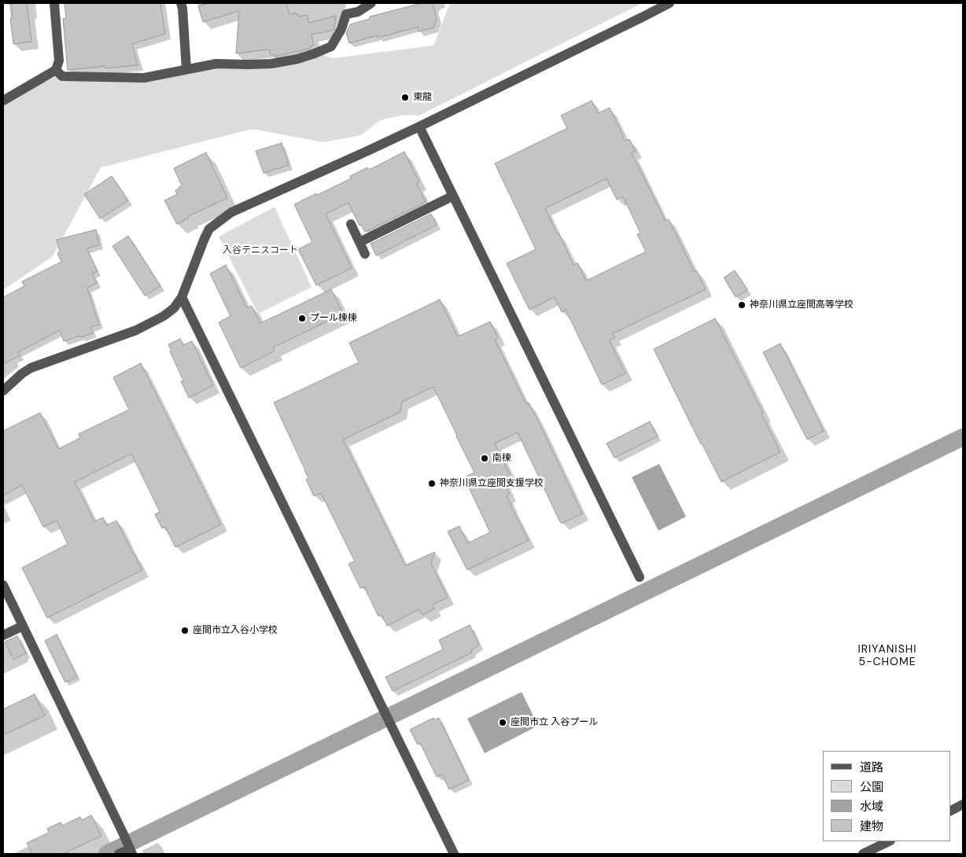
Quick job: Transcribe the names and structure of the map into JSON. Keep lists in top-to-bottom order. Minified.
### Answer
{"districts":["IRIYANISHI 5-CHOME"],"parks":["入谷テニスコート"],"places":["東龍","神奈川県立座間高等学校","プール棟棟","南棟","神奈川県立座間支援学校","座間市立入谷小学校","座間市立 入谷プール"],"legend":["道路","公園","水域","建物"]}
